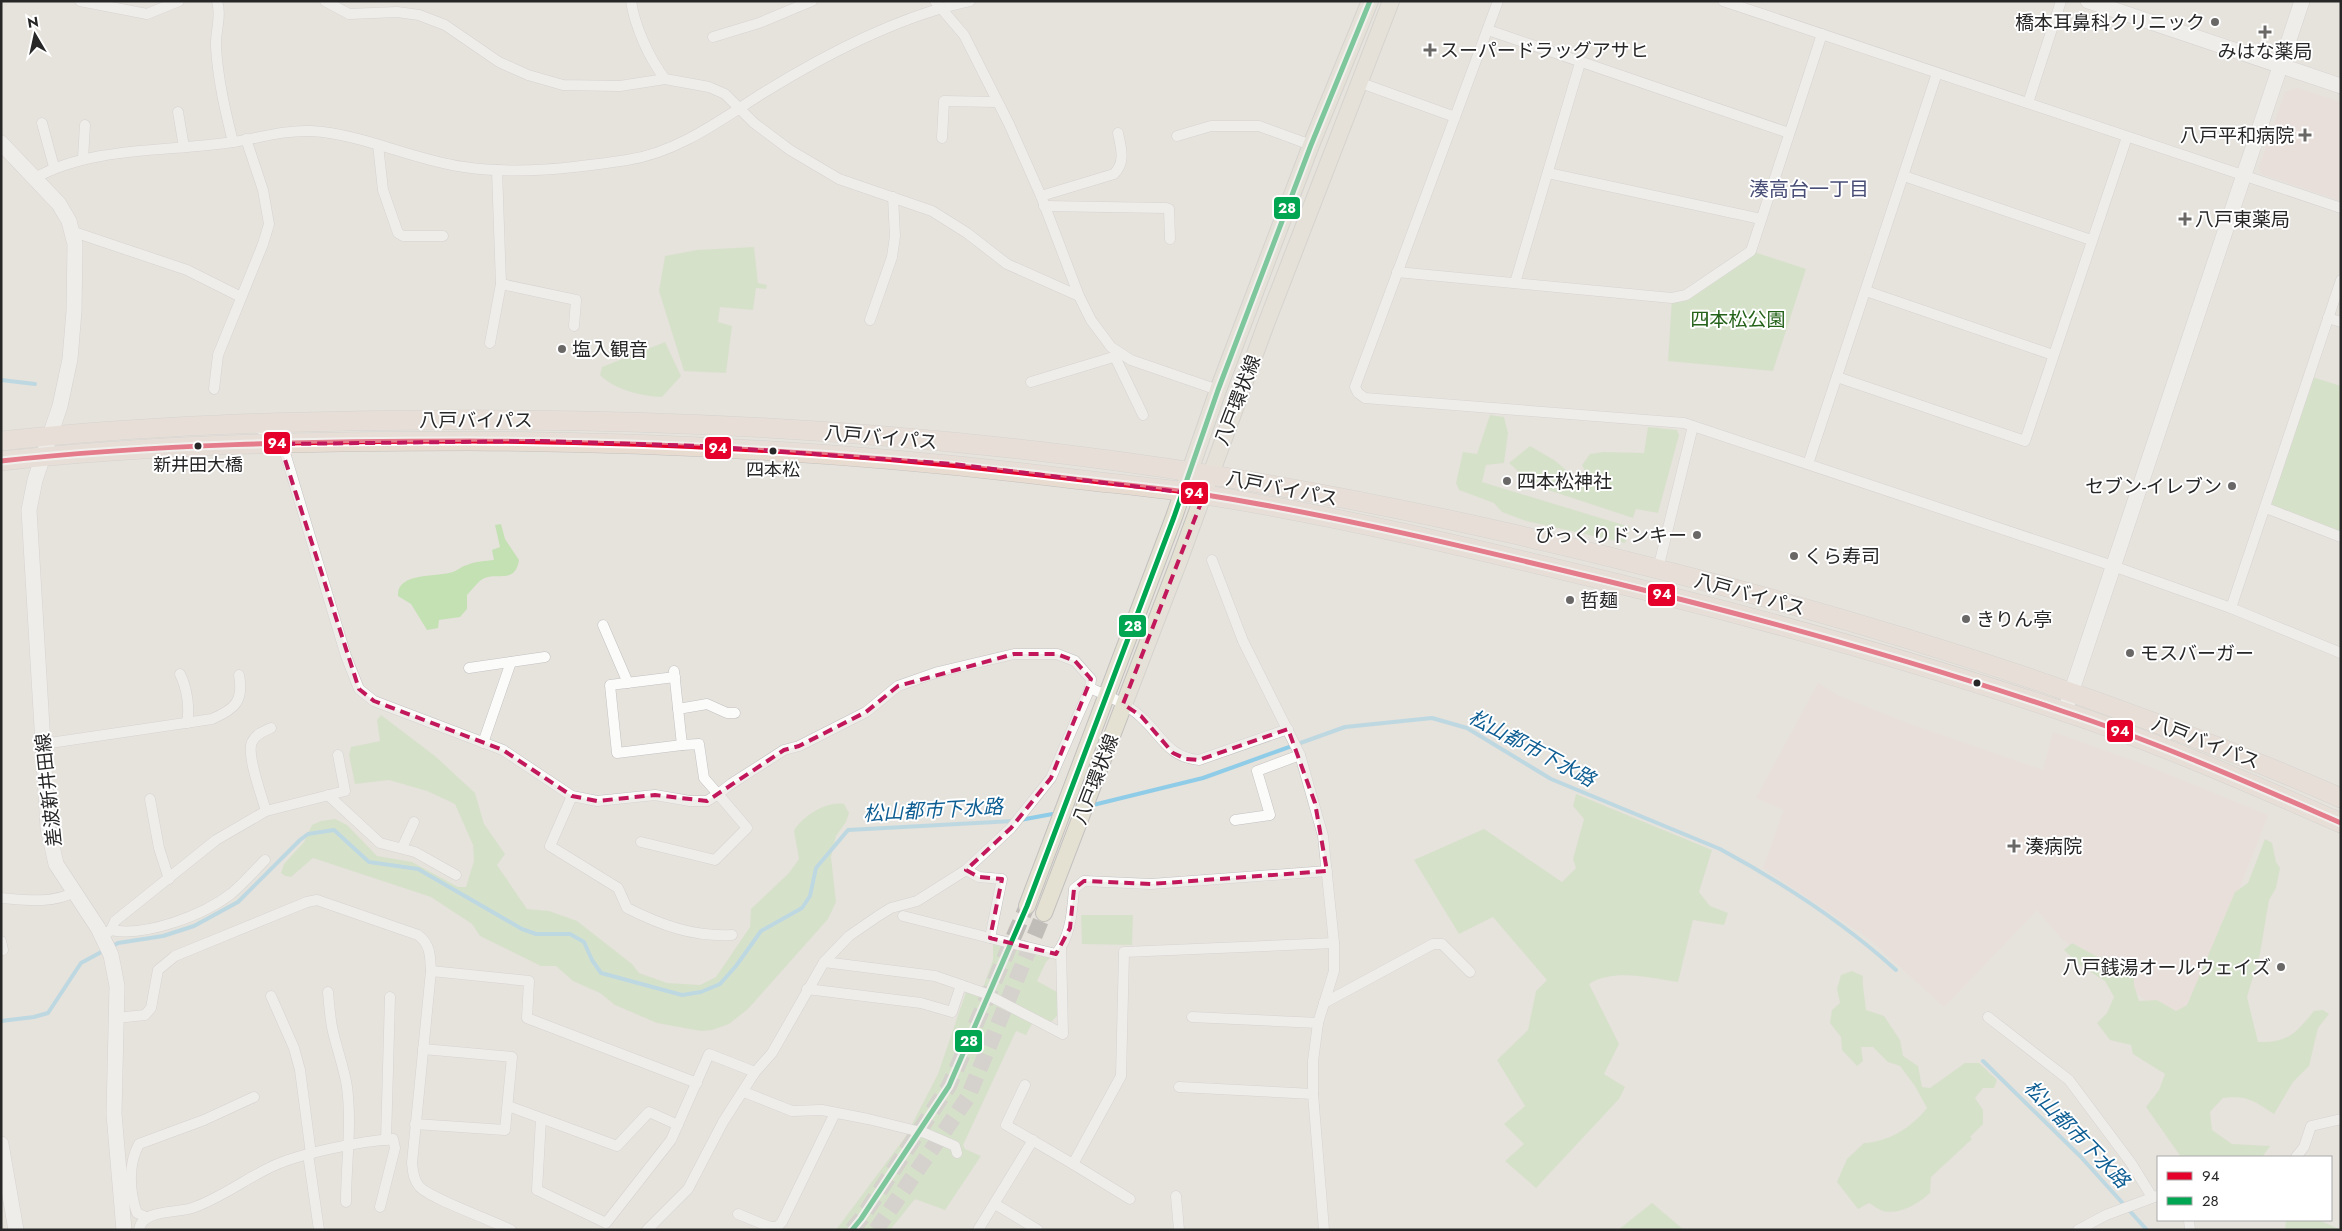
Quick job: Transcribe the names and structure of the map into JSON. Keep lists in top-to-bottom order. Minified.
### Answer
{"streets":{"highway":["八戸バイパス"],"main road":["八戸環状線"],"street":["差波新井田線"]},"crossings":[["八戸環状線","八戸バイパス"],["八戸バイパス","差波新井田線"]],"districts":["湊高台一丁目"],"water":["松山都市下水路"],"parks":["四本松公園"],"places":{"other":["橋本耳鼻科クリニック","塩入観音","新井田大橋","四本松","四本松神社","セブン-イレブン","びっくりドンキー","くら寿司","哲麺","きりん亭","モスバーガー","八戸銭湯オールウェイズ"],"health":["みはな薬局","スーパードラッグアサヒ","八戸平和病院","八戸東薬局","湊病院"]},"lines":["transit line 28","transit line 94"],"legend":["94","28"],"north":"top"}
